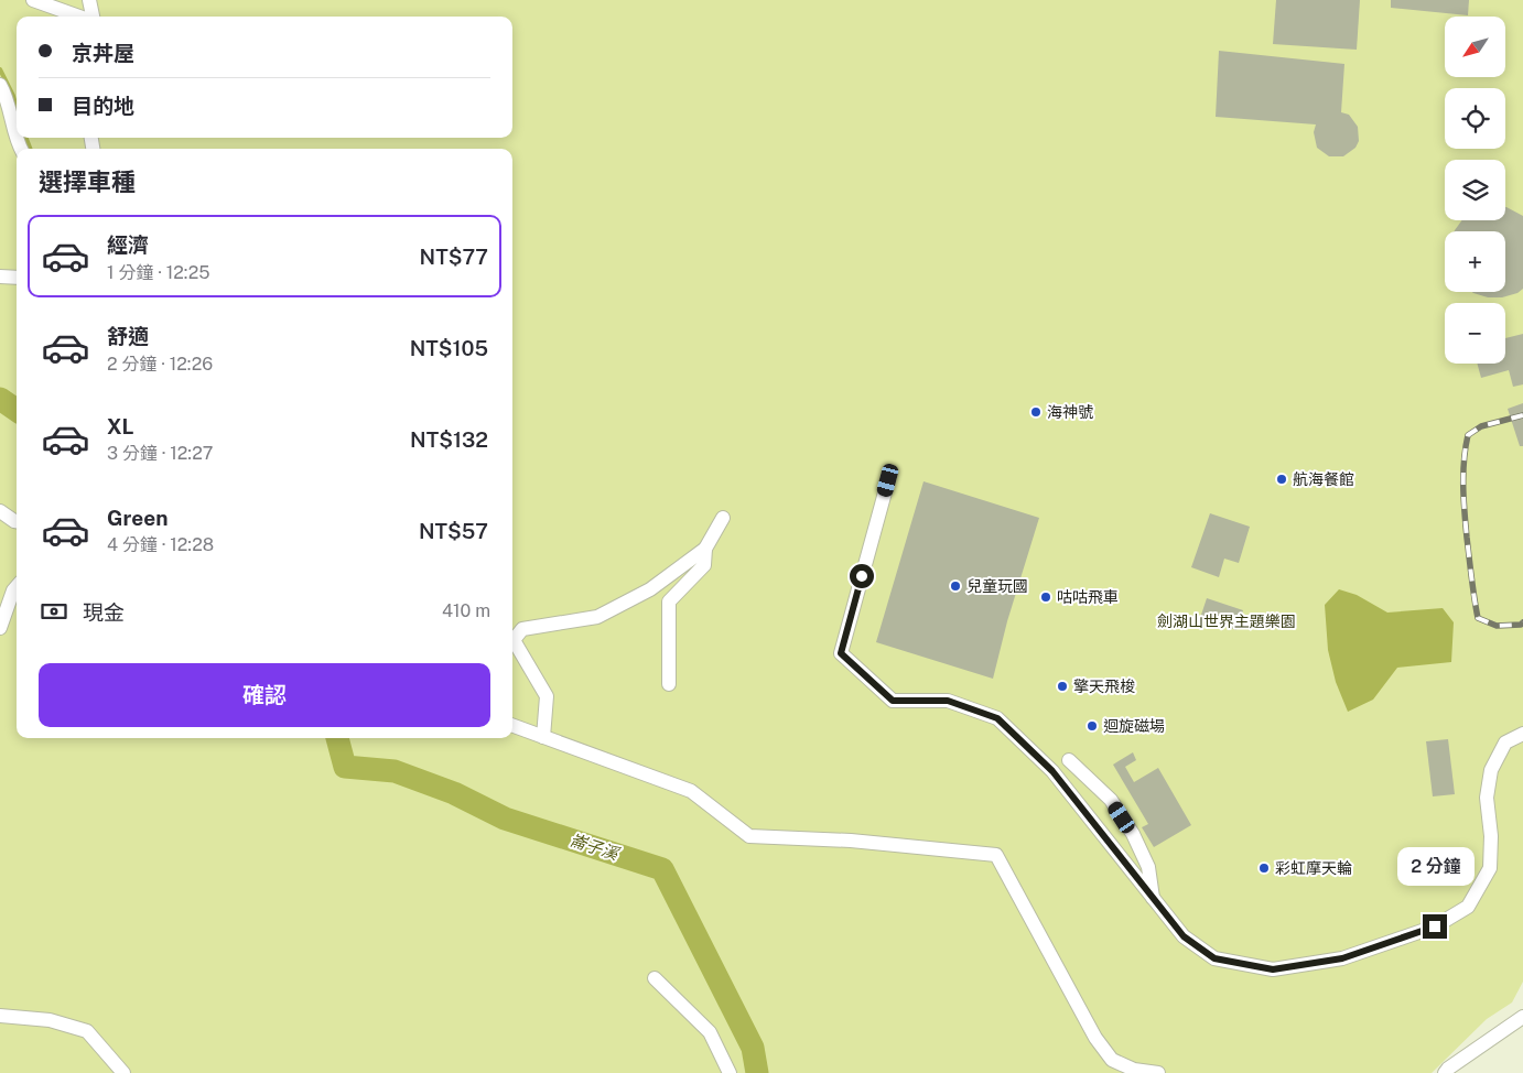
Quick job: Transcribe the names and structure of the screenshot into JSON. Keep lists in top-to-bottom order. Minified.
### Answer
{"water":["崙子溪"],"parks":["劍湖山世界主題樂園"],"places":["海神號","航海餐館","兒童玩國","咕咕飛車","擎天飛梭","迴旋磁場","彩虹摩天輪"],"north":"bottom left","page":{"map_buttons":["+","−"],"banner":["京丼屋","目的地"],"heading":"選擇車種","list":[{"name":"經濟","note":"1 分鐘 · 12:25","value":"NT$77"},{"name":"舒適","note":"2 分鐘 · 12:26","value":"NT$105"},{"name":"XL","note":"3 分鐘 · 12:27","value":"NT$132"},{"name":"Green","note":"4 分鐘 · 12:28","value":"NT$57"}],"pay":["現金","410 m"],"buttons":"確認","bubble":"2 分鐘"}}
